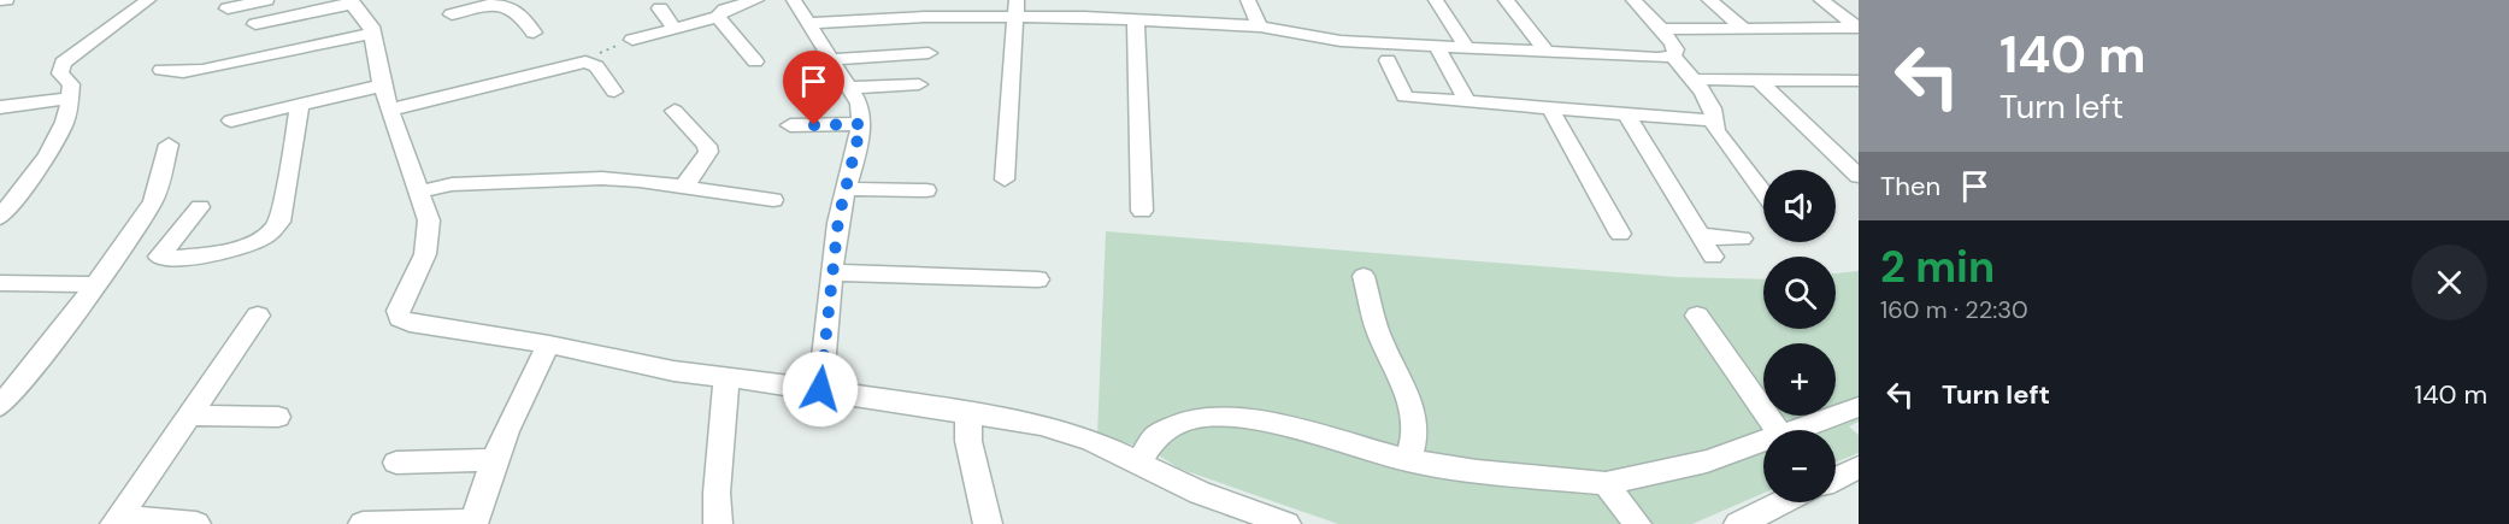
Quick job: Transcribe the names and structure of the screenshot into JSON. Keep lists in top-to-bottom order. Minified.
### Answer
{"page":{"turn":["140 m","Turn left"],"then":"Then","map_buttons":["+","−"],"heading":["2 min","160 m · 22:30"],"list":[{"name":"Turn left","value":"140 m"}]}}
